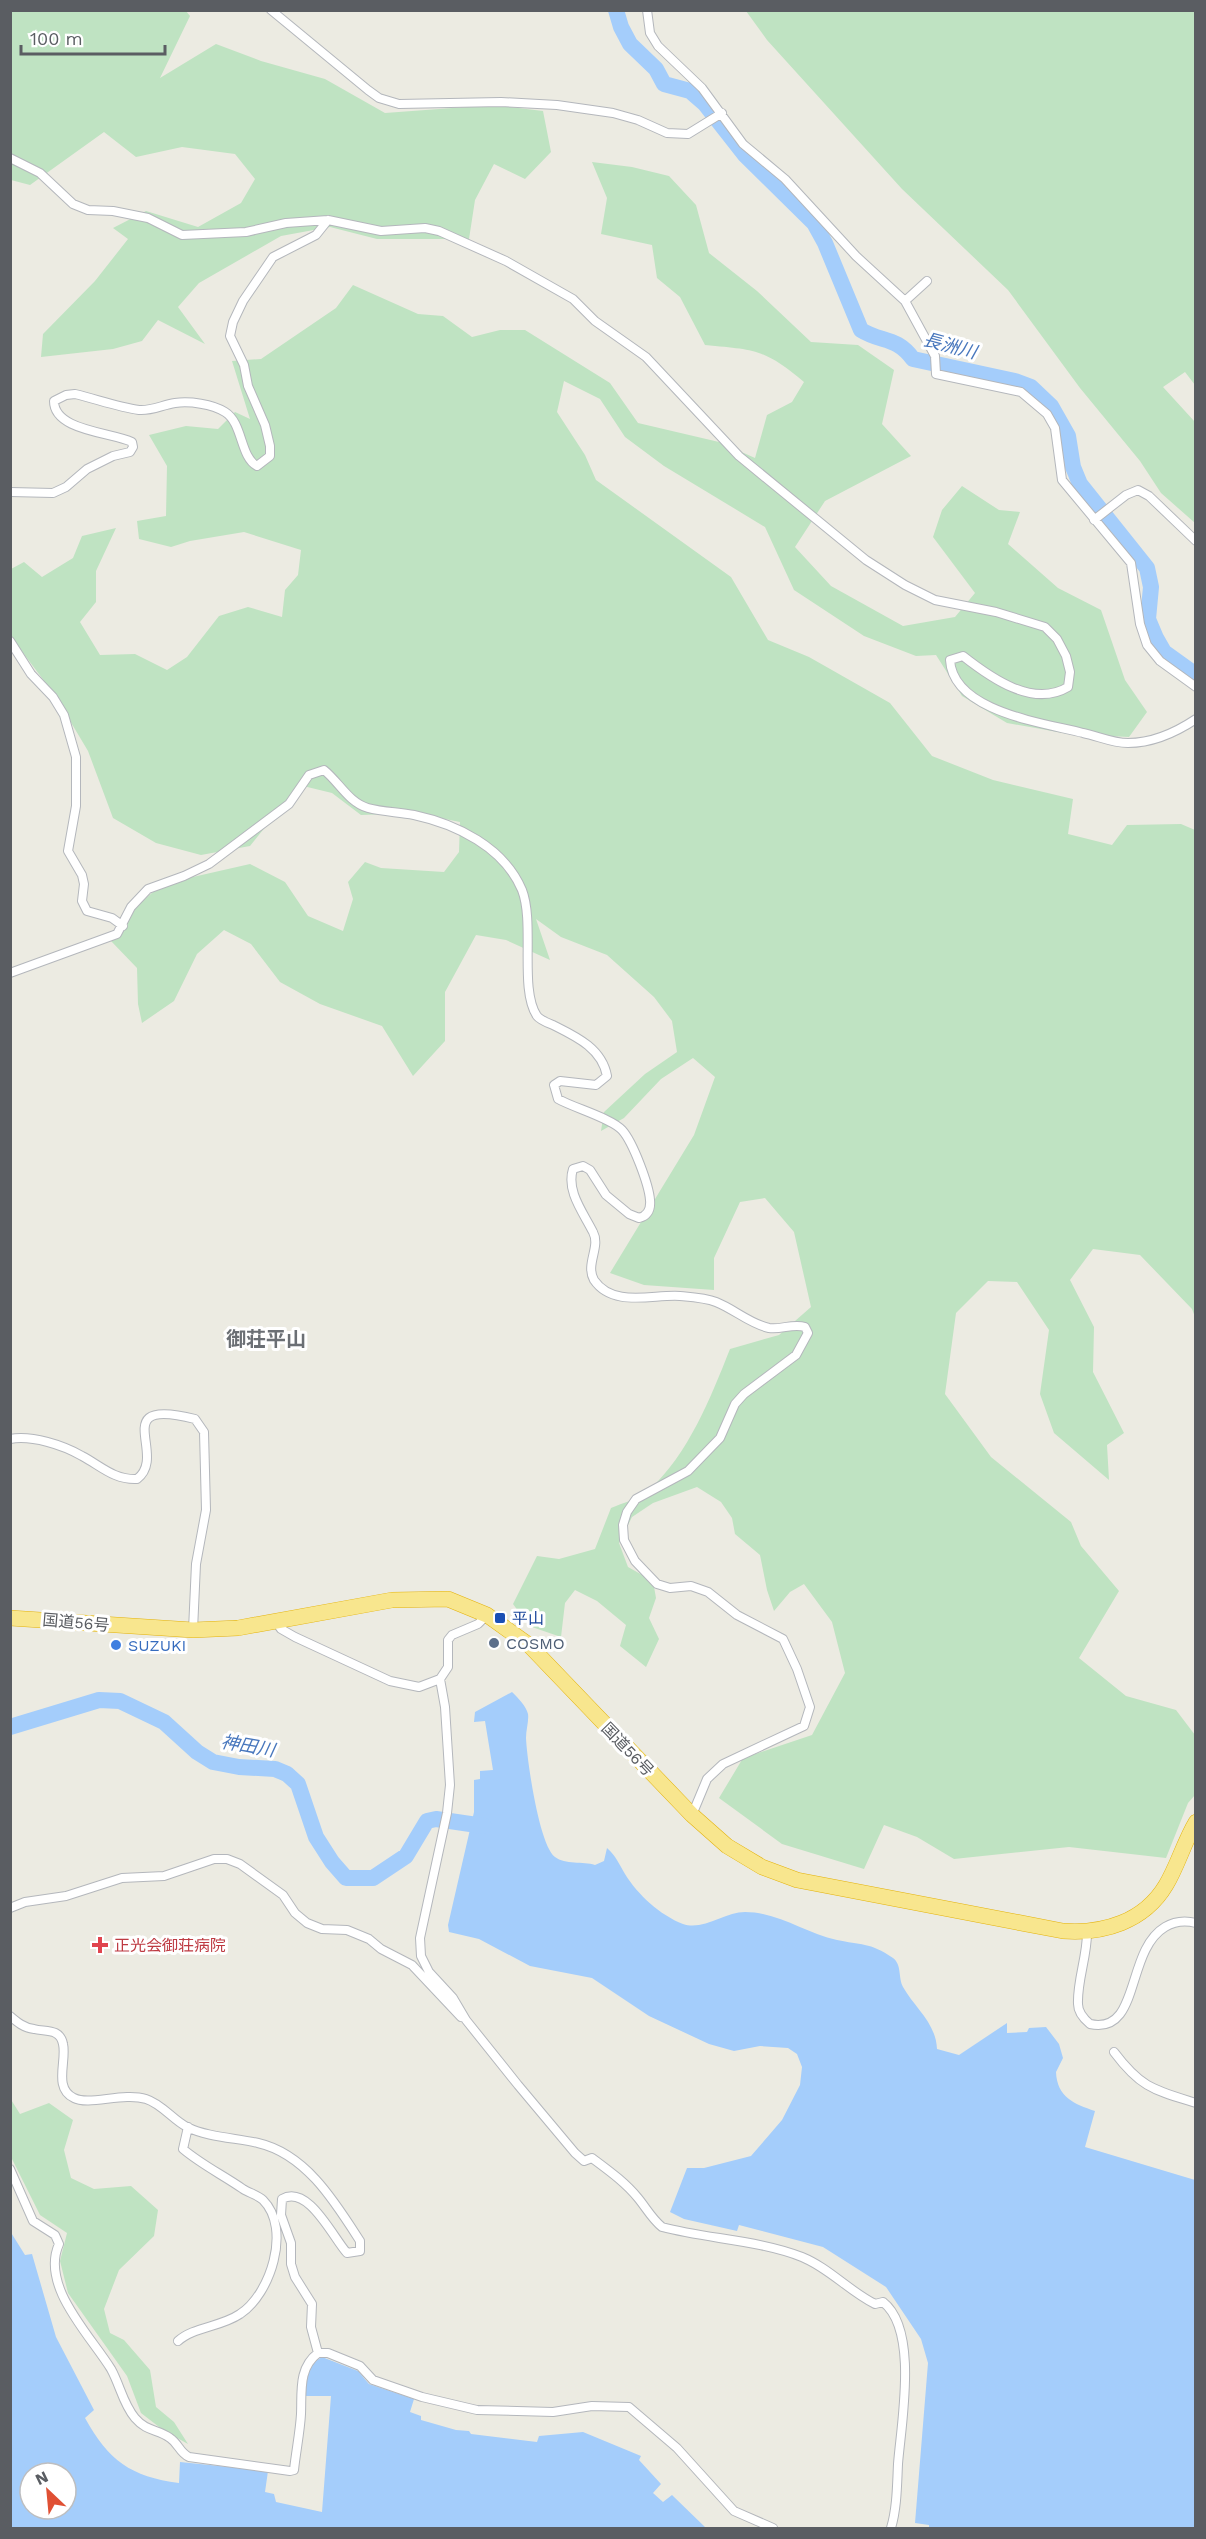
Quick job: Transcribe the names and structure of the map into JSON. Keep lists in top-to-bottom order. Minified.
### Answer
{"streets":{"highway":["国道56号"]},"districts":["御荘平山"],"water":["長洲川","神田川"],"places":{"transit":["平山"],"other":["COSMO","SUZUKI"],"health":["正光会御荘病院"]},"scale_bar":"100 m","north":"top left"}
